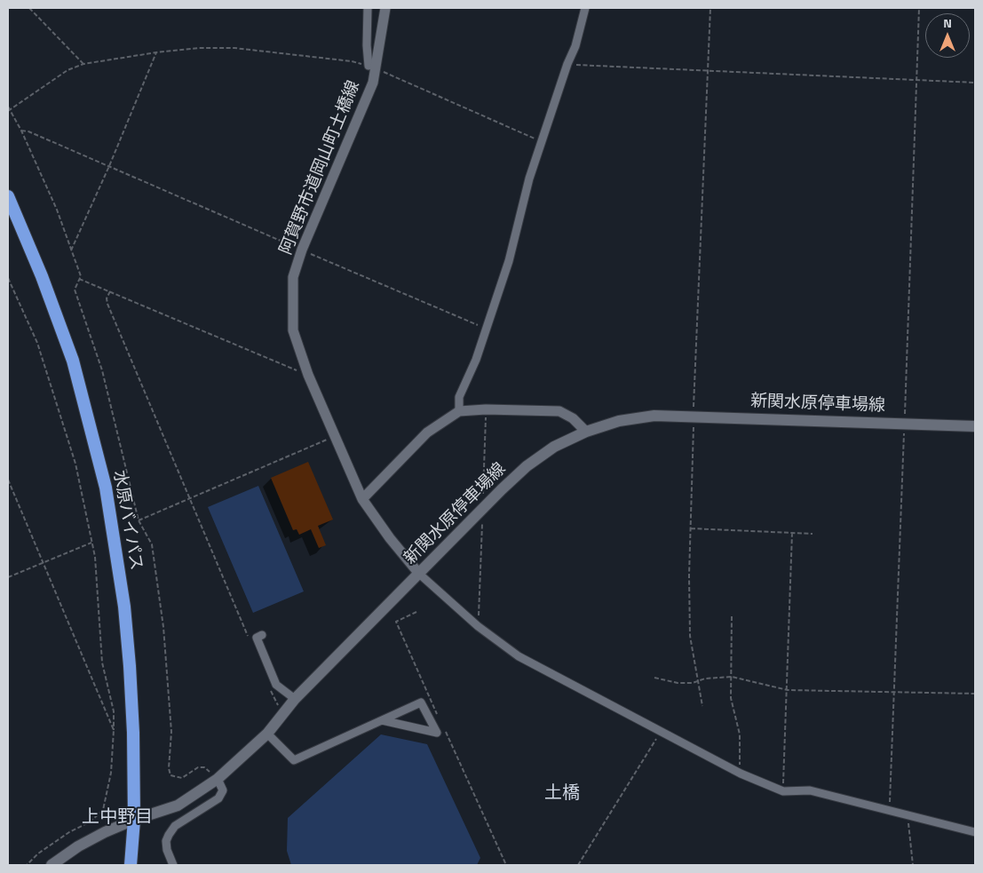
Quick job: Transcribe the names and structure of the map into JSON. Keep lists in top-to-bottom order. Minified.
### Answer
{"streets":{"highway":["水原バイパス"],"main road":["新関水原停車場線"],"street":["阿賀野市道岡山町土橋線"]},"crossings":[["阿賀野市道岡山町土橋線","新関水原停車場線"],["新関水原停車場線","水原バイパス"]],"districts":["土橋","上中野目"],"north":"top"}
